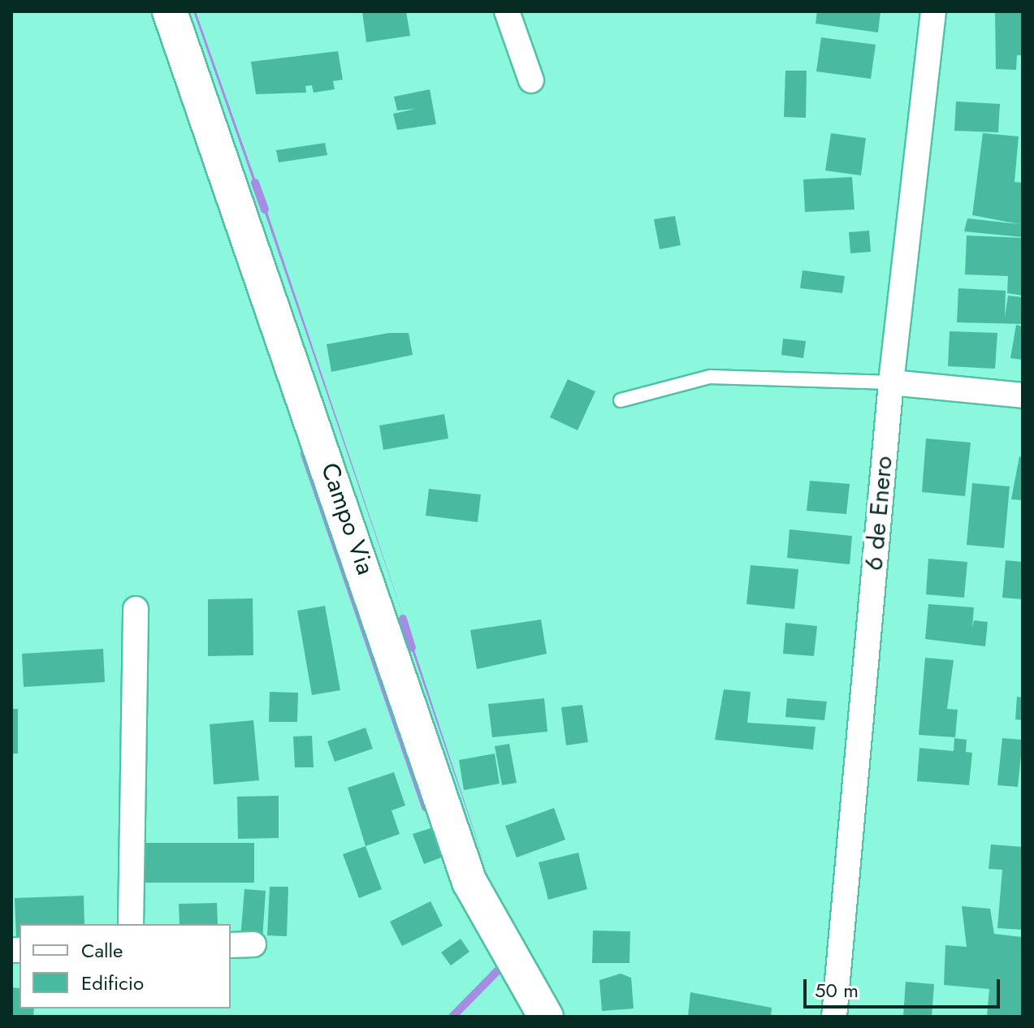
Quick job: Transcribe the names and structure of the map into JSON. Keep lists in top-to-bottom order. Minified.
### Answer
{"streets":{"street":["6 de Enero","Campo Via"]},"legend":["Calle","Edificio"],"scale_bar":"50 m"}
